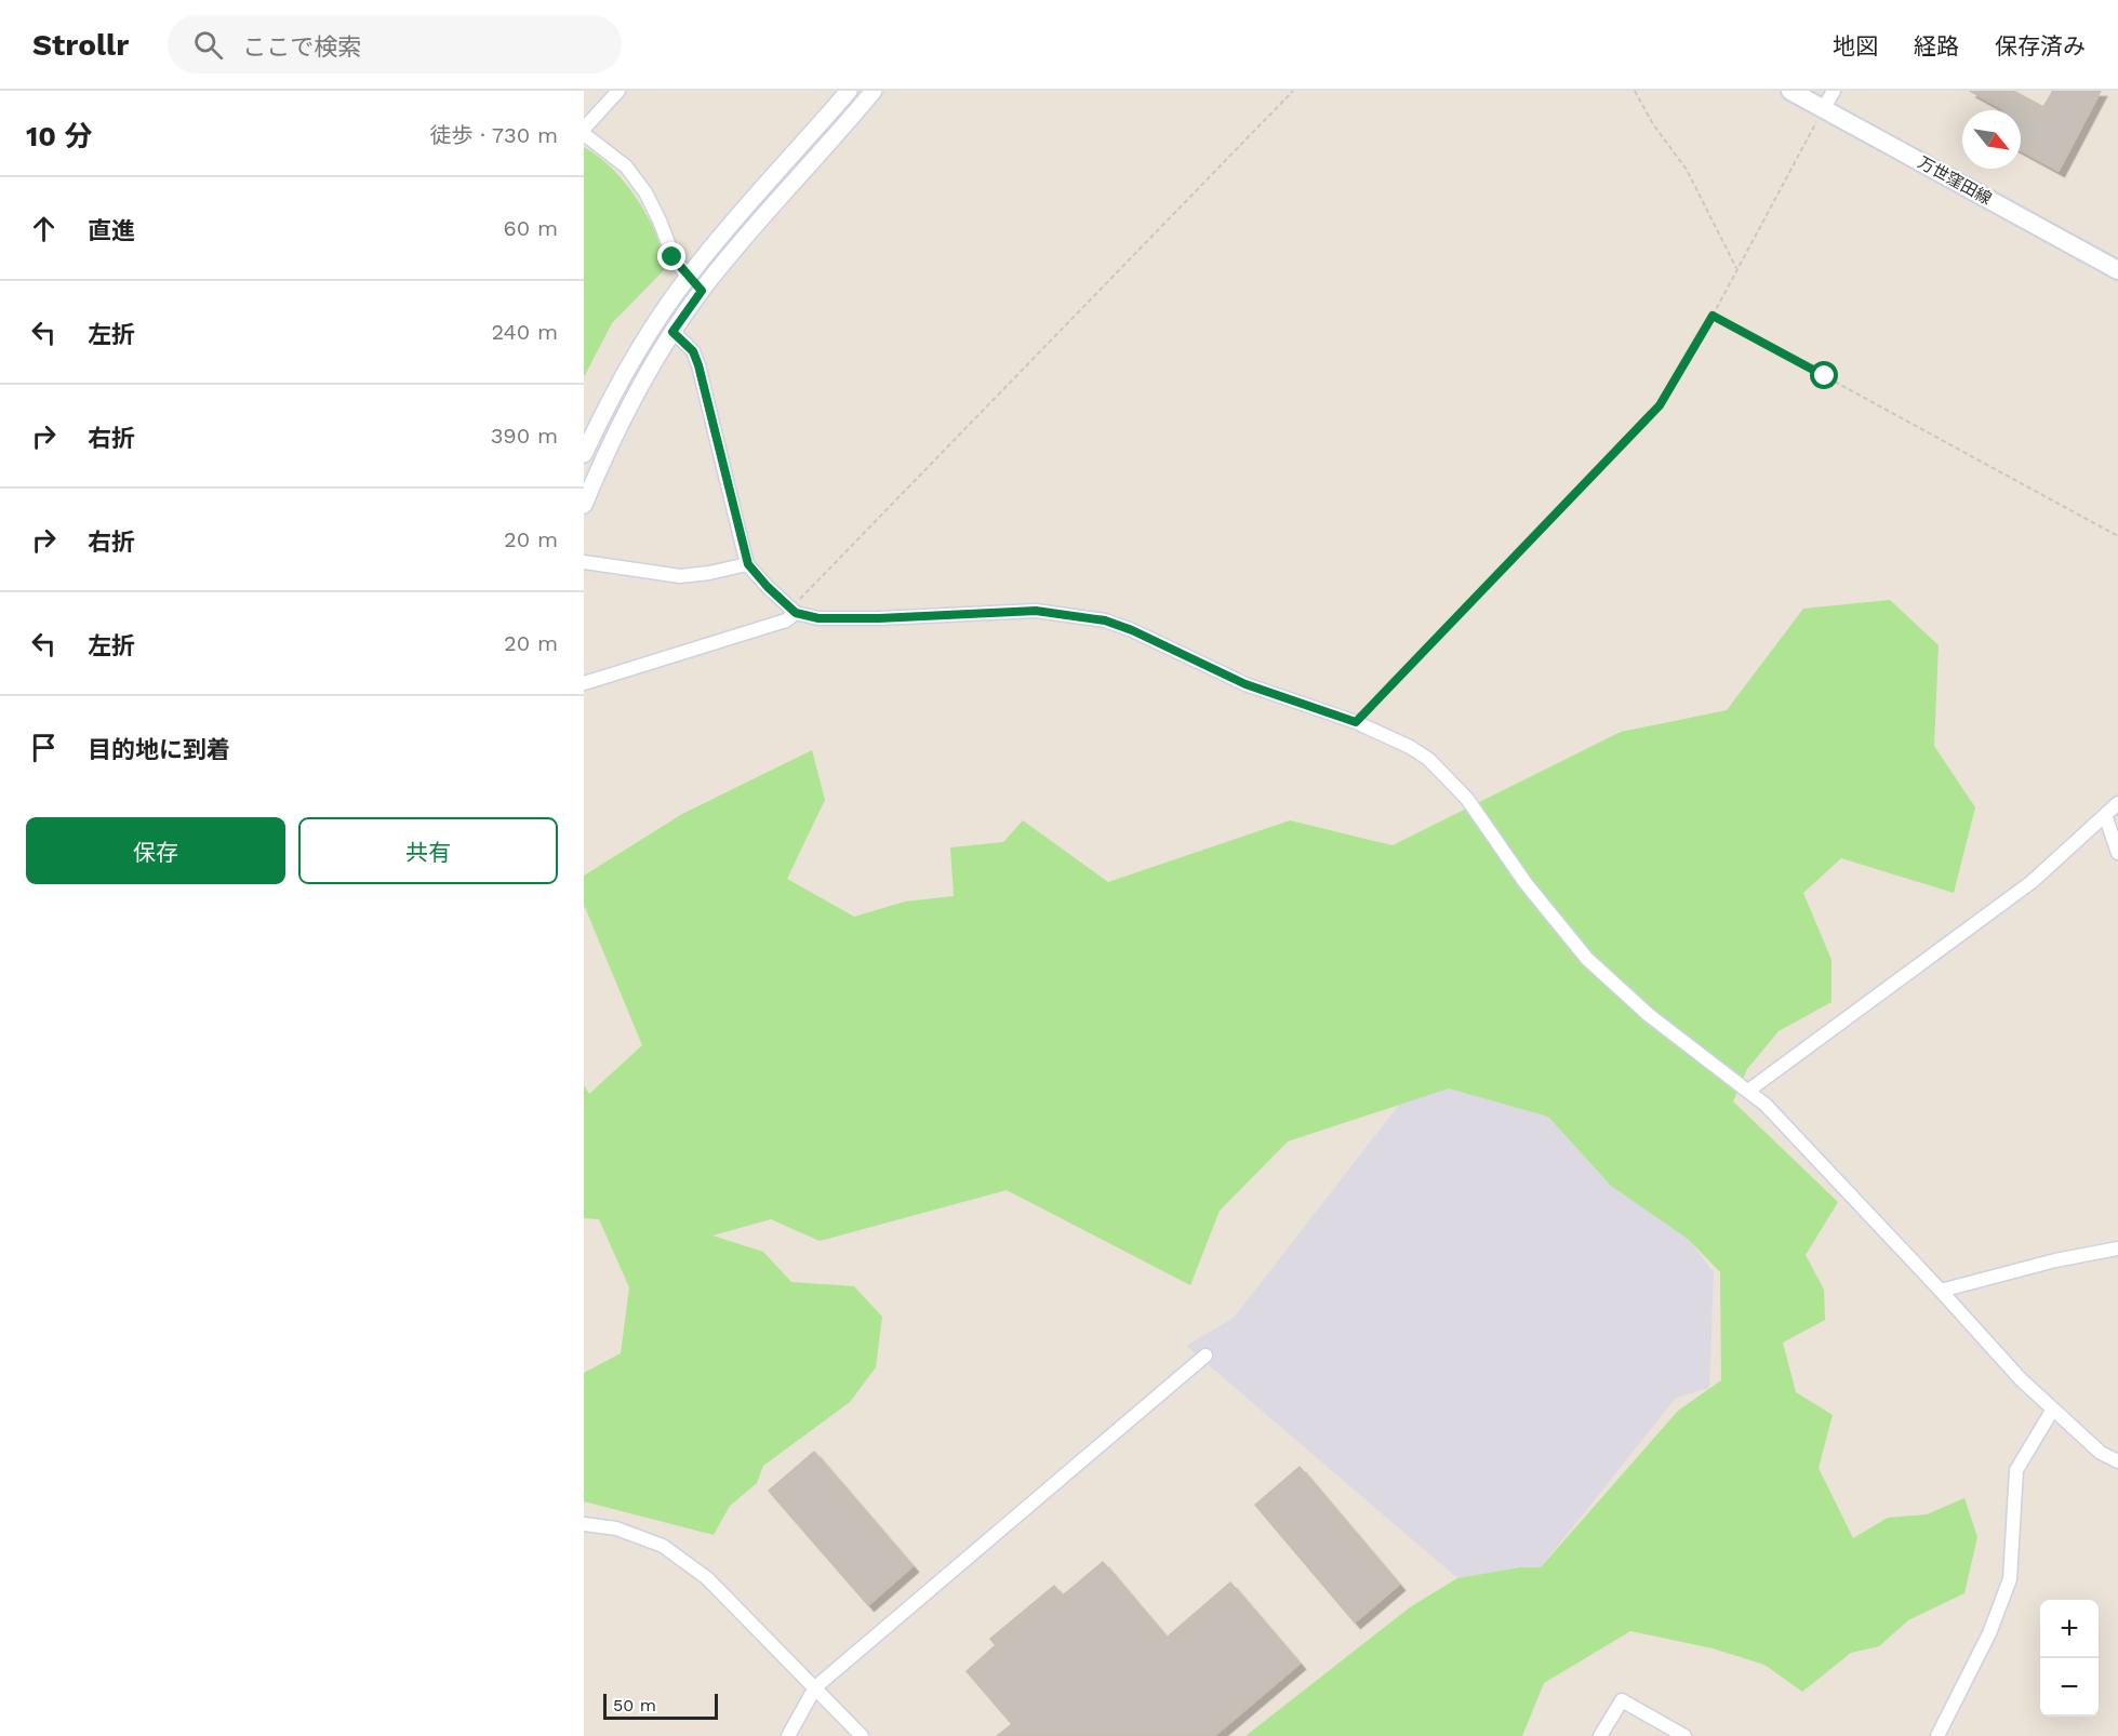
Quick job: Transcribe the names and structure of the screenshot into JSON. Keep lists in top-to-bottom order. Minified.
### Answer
{"streets":{"main road":["万世窪田線"]},"scale_bar":"50 m","north":"bottom right","page":{"header":"Strollr","search":"ここで検索","nav":["地図","経路","保存済み"],"heading":["10 分","徒歩 · 730 m"],"list":[["直進","60 m"],["左折","240 m"],["右折","390 m"],["右折","20 m"],["左折","20 m"],"目的地に到着"],"buttons":["保存","共有"],"map_buttons":["+","−"],"scale":"50 m"}}
